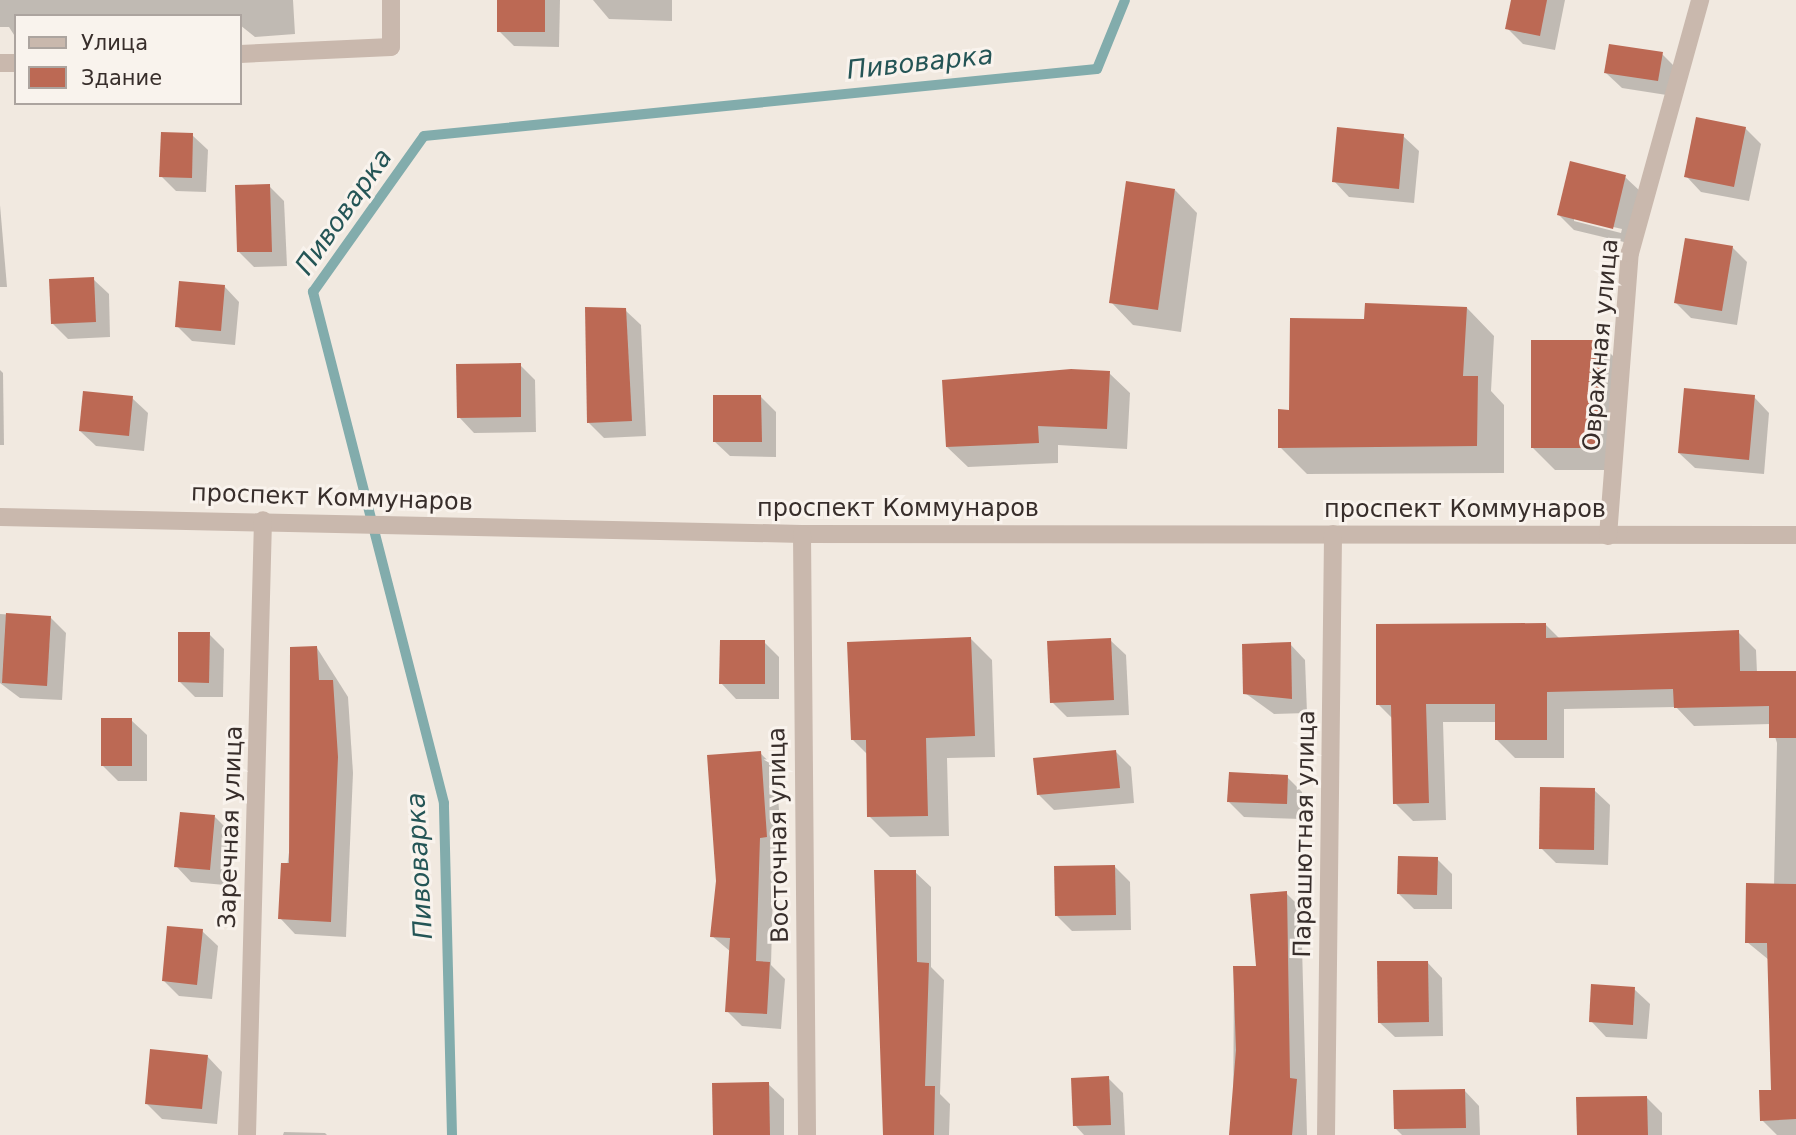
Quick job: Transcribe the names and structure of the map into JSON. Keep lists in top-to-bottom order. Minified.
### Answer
{"streets":{"street":["Овражная улица","проспект Коммунаров","Заречная улица","Парашютная улица","Восточная улица"]},"crossings":[["Овражная улица","проспект Коммунаров"],["проспект Коммунаров","Заречная улица"],["проспект Коммунаров","Парашютная улица"],["проспект Коммунаров","Восточная улица"]],"water":["Пивоварка"],"legend":["Улица","Здание"]}
